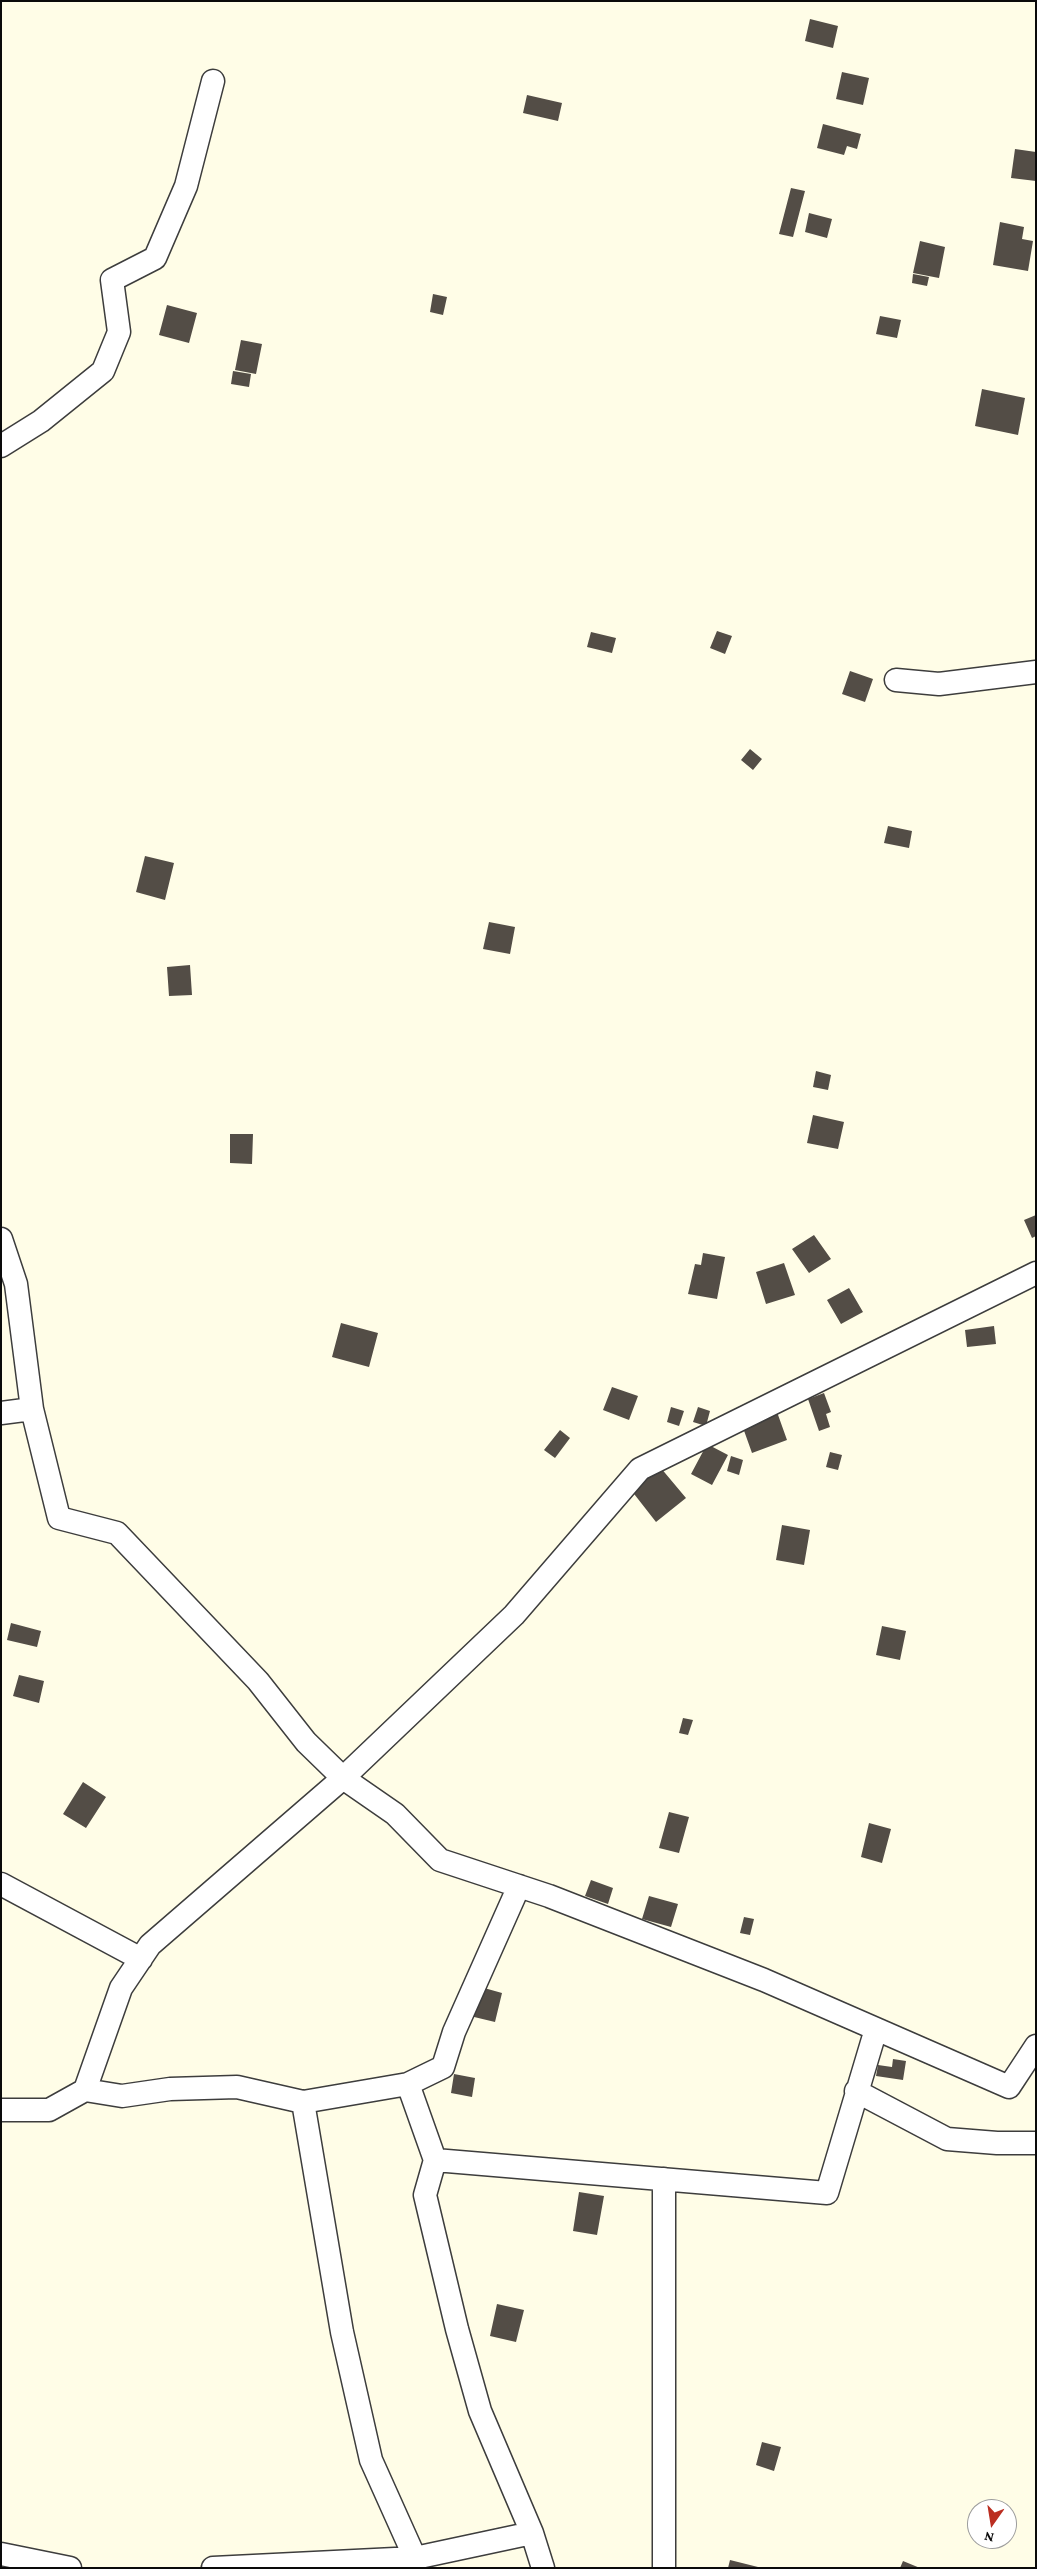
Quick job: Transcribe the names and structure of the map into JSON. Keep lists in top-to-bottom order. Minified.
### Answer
{"north":"bottom"}
